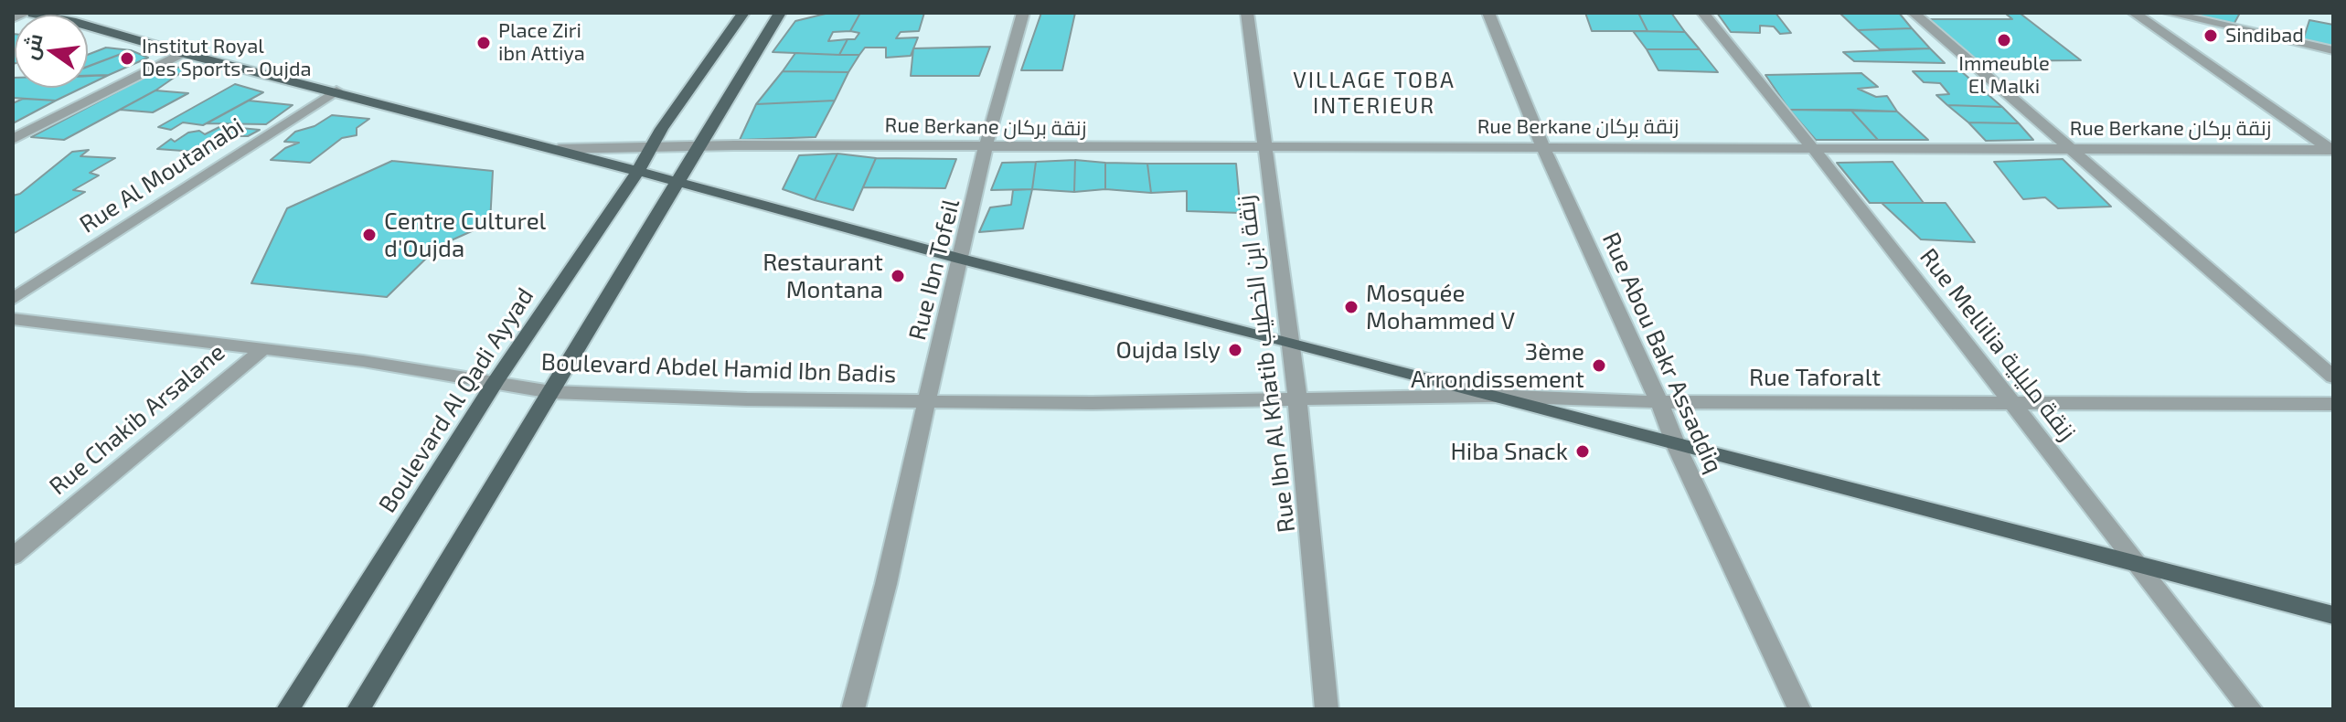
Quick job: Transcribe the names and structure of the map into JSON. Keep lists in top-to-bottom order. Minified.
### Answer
{"streets":{"main road":["Boulevard Al Qadi Ayyad"],"street":["Rue Berkane زنقة بركان","Rue Al Moutanabi","Rue Ibn Tofeil","Rue Mellilia زنقة مليلية","Rue Abou Bakr Assaddiq","Rue Ibn Al Khatib زنقة ابن الخطيب","Boulevard Abdel Hamid Ibn Badis","Rue Taforalt","Rue Chakib Arsalane"]},"crossings":[["Rue Berkane زنقة بركان","Rue Ibn Tofeil"],["Rue Berkane زنقة بركان","Rue Mellilia زنقة مليلية"],["Rue Berkane زنقة بركان","Rue Abou Bakr Assaddiq"],["Rue Berkane زنقة بركان","Rue Ibn Al Khatib زنقة ابن الخطيب"],["Rue Berkane زنقة بركان","Boulevard Al Qadi Ayyad"],["Rue Ibn Tofeil","Boulevard Abdel Hamid Ibn Badis"],["Rue Mellilia زنقة مليلية","Rue Taforalt"],["Rue Abou Bakr Assaddiq","Rue Taforalt"],["Rue Ibn Al Khatib زنقة ابن الخطيب","Boulevard Abdel Hamid Ibn Badis"],["Rue Ibn Al Khatib زنقة ابن الخطيب","Rue Taforalt"],["Boulevard Abdel Hamid Ibn Badis","Rue Taforalt"],["Boulevard Abdel Hamid Ibn Badis","Boulevard Al Qadi Ayyad"],["Boulevard Abdel Hamid Ibn Badis","Rue Chakib Arsalane"]],"districts":["VILLAGE TOBA INTERIEUR"],"places":["Sindibad","Immeuble El Malki","Place Ziri ibn Attiya","Institut Royal Des Sports - Oujda","Centre Culturel d'Oujda","Restaurant Montana","Mosquée Mohammed V","Oujda Isly","3ème Arrondissement","Hiba Snack"],"north":"left"}
